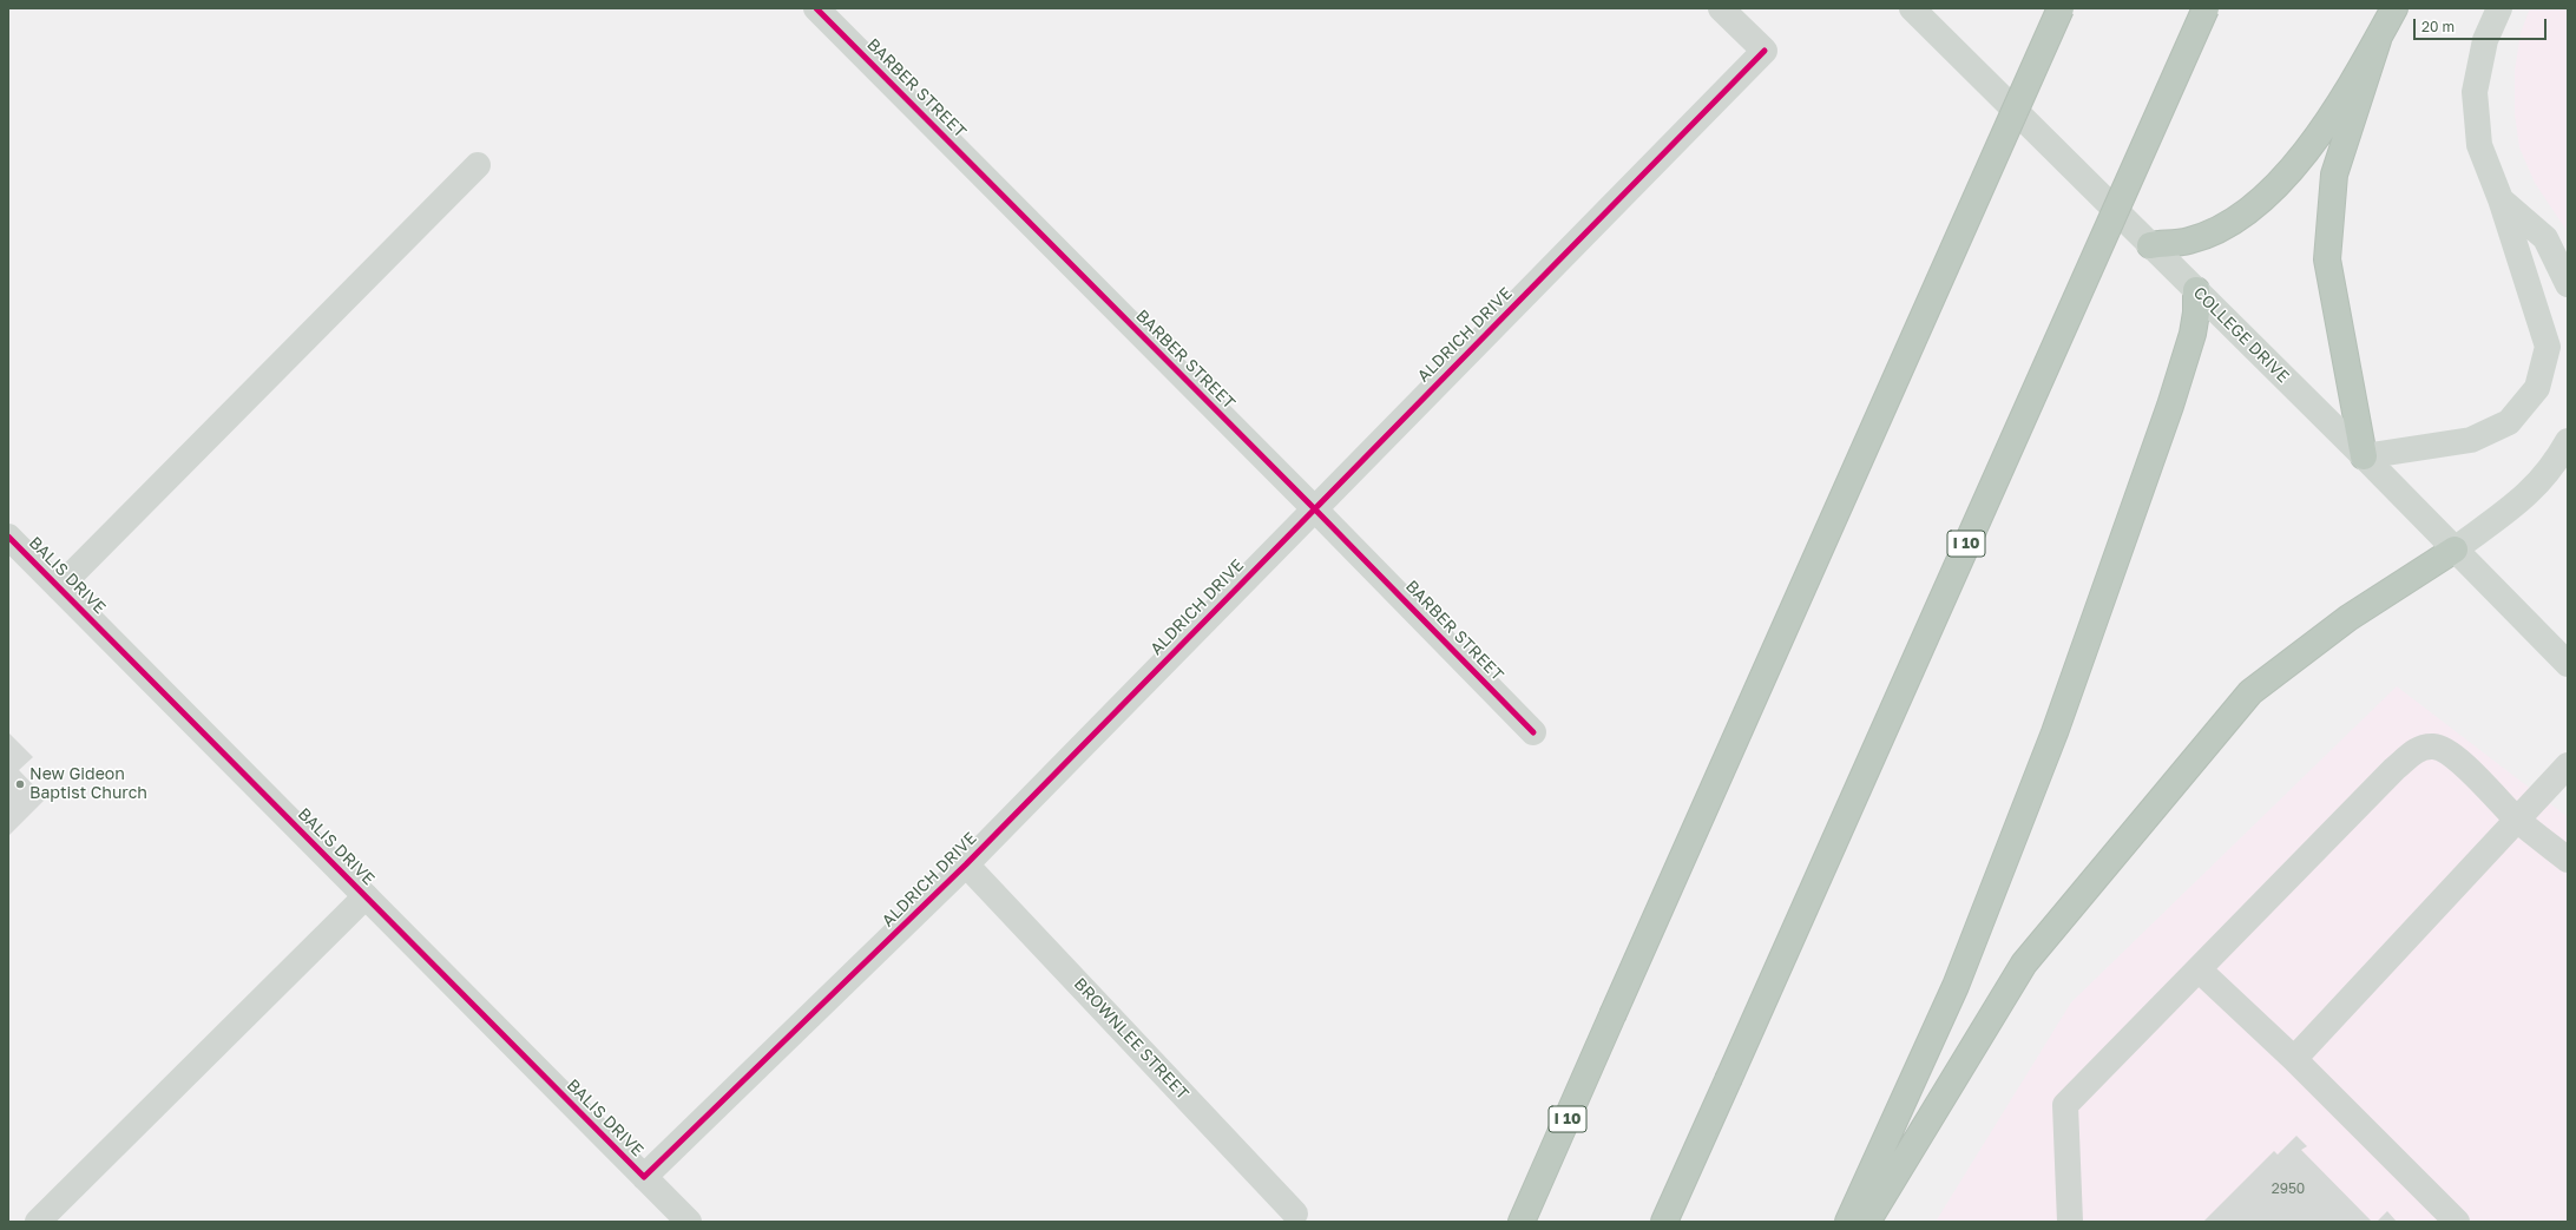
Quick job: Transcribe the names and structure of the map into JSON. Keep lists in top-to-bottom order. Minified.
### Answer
{"streets":{"highway":["I 10"],"street":["BARBER STREET","ALDRICH DRIVE","COLLEGE DRIVE","BALIS DRIVE","BROWNLEE STREET"]},"crossings":[["BARBER STREET","ALDRICH DRIVE"],["ALDRICH DRIVE","BALIS DRIVE"],["ALDRICH DRIVE","BROWNLEE STREET"]],"places":["New Gideon Baptist Church"],"house_numbers":["2950"],"scale_bar":"20 m"}
